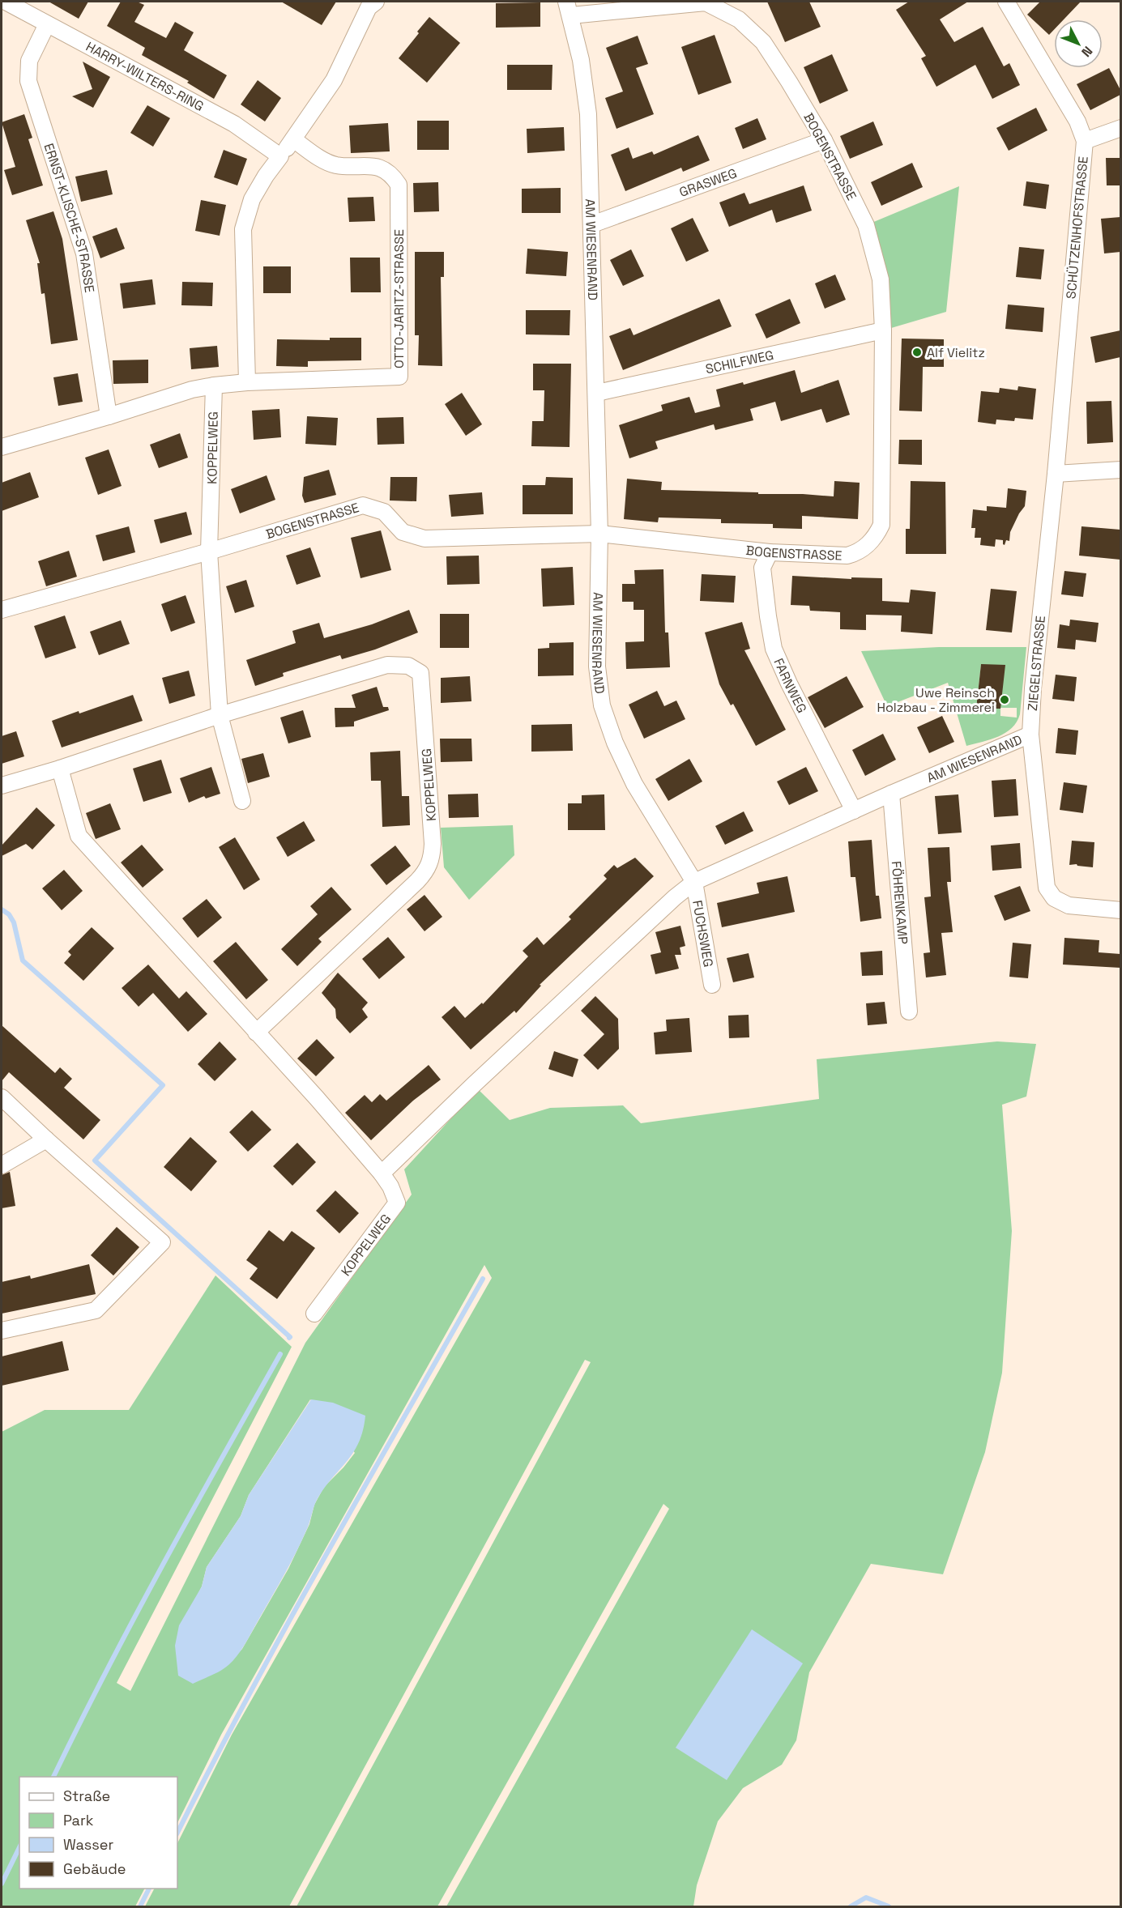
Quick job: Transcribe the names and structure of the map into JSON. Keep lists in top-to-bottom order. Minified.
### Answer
{"streets":{"street":["HARRY-WILTERS-RING","BOGENSTRASSE","GRASWEG","ERNST-KLISCHE-STRASSE","SCHÜTZENHOFSTRASSE","AM WIESENRAND","OTTO-JARITZ-STRASSE","SCHILFWEG","KOPPELWEG","ZIEGELSTRASSE","FARNWEG","FÖHRENKAMP","FUCHSWEG"]},"crossings":[["HARRY-WILTERS-RING","ERNST-KLISCHE-STRASSE"],["BOGENSTRASSE","GRASWEG"],["BOGENSTRASSE","AM WIESENRAND"],["BOGENSTRASSE","SCHILFWEG"],["BOGENSTRASSE","KOPPELWEG"],["BOGENSTRASSE","FARNWEG"],["GRASWEG","AM WIESENRAND"],["SCHÜTZENHOFSTRASSE","ZIEGELSTRASSE"],["AM WIESENRAND","SCHILFWEG"],["AM WIESENRAND","ZIEGELSTRASSE"],["AM WIESENRAND","FARNWEG"],["AM WIESENRAND","FÖHRENKAMP"],["AM WIESENRAND","FUCHSWEG"],["OTTO-JARITZ-STRASSE","KOPPELWEG"]],"places":["Alf Vielitz","Uwe Reinsch Holzbau - Zimmerei"],"legend":["Straße","Park","Wasser","Gebäude"],"north":"bottom right"}
